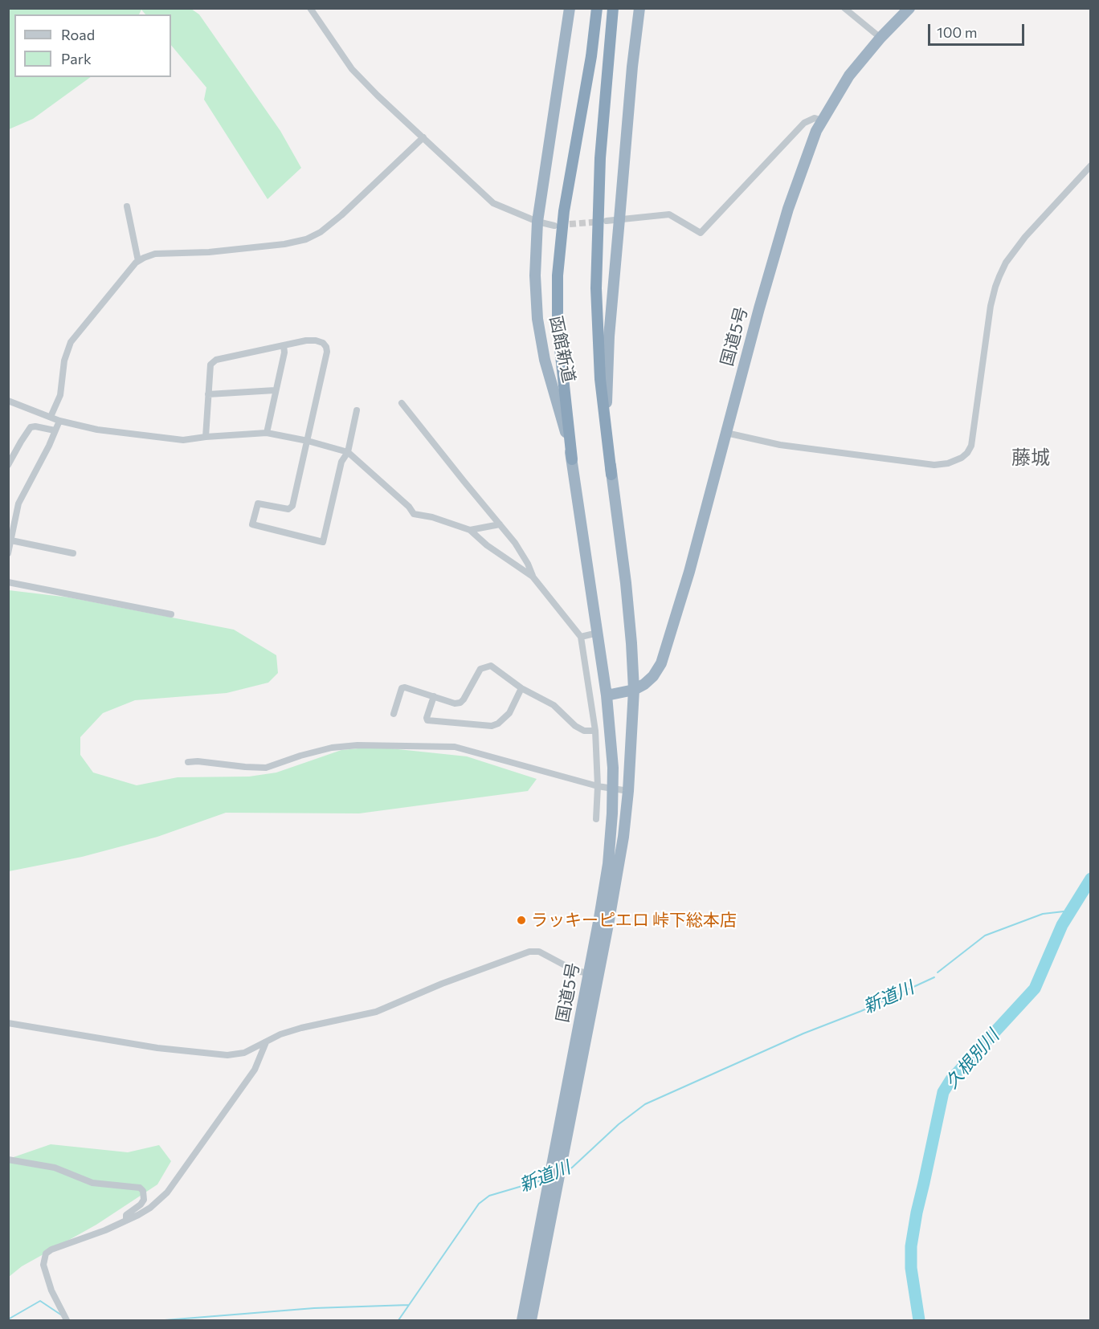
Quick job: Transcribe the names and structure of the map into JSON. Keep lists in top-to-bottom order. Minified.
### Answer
{"streets":{"highway":["国道5号","函館新道"]},"crossings":[["国道5号","函館新道"]],"districts":["藤城"],"water":["新道川","久根別川"],"places":["ラッキーピエロ 峠下総本店"],"legend":["Road","Park"],"scale_bar":"100 m"}
